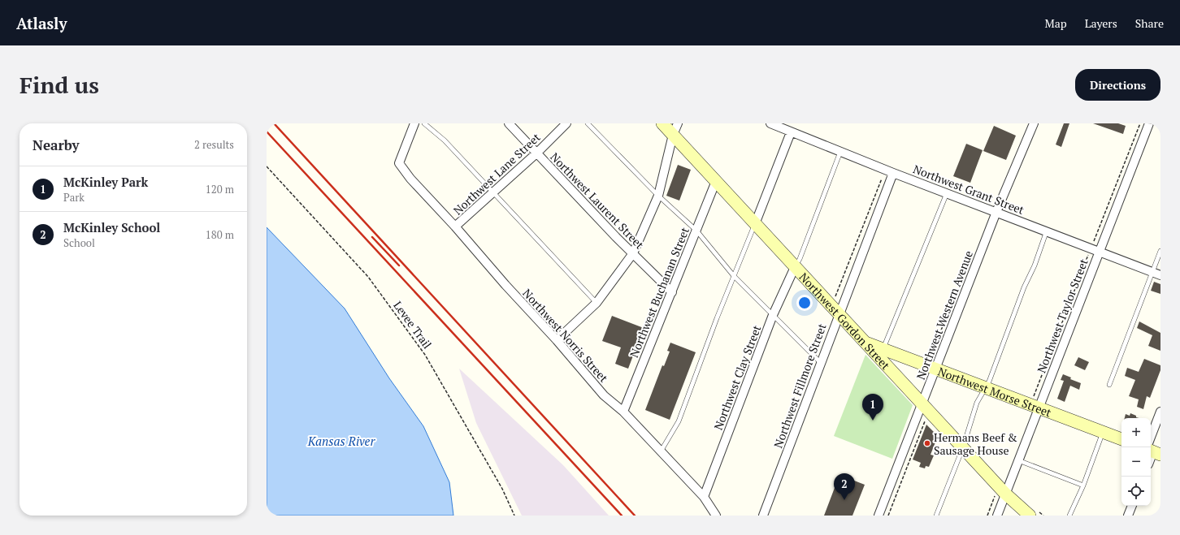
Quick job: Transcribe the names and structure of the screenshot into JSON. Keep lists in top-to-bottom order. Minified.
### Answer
{"streets":{"main road":["Northwest Gordon Street","Northwest Morse Street"],"street":["Northwest Lane Street","Northwest Grant Street","Northwest Laurent Street","Northwest Buchanan Street","Northwest Western Avenue","Northwest Taylor Street","Northwest Norris Street","Northwest Clay Street","Northwest Fillmore Street"],"path":["Levee Trail"]},"crossings":[["Northwest Lane Street","Northwest Laurent Street"],["Northwest Lane Street","Northwest Norris Street"],["Northwest Grant Street","Northwest Western Avenue"],["Northwest Grant Street","Northwest Taylor Street"],["Northwest Grant Street","Northwest Fillmore Street"],["Northwest Laurent Street","Northwest Buchanan Street"],["Northwest Buchanan Street","Northwest Gordon Street"],["Northwest Buchanan Street","Northwest Norris Street"],["Northwest Western Avenue","Northwest Gordon Street"],["Northwest Western Avenue","Northwest Morse Street"],["Northwest Taylor Street","Northwest Gordon Street"],["Northwest Taylor Street","Northwest Morse Street"],["Northwest Gordon Street","Northwest Clay Street"],["Northwest Gordon Street","Northwest Fillmore Street"],["Northwest Gordon Street","Northwest Morse Street"],["Northwest Norris Street","Northwest Clay Street"]],"water":["Kansas River"],"places":["Hermans Beef & Sausage House"],"page":{"header":"Atlasly","nav":["Map","Layers","Share"],"buttons":"Directions","title":"Find us","heading":["Nearby","2 results"],"list":[{"mark":"1","name":"McKinley Park","note":"Park","value":"120 m"},{"mark":"2","name":"McKinley School","note":"School","value":"180 m"}],"pins":["1","2"],"map_buttons":["+","−"]}}
